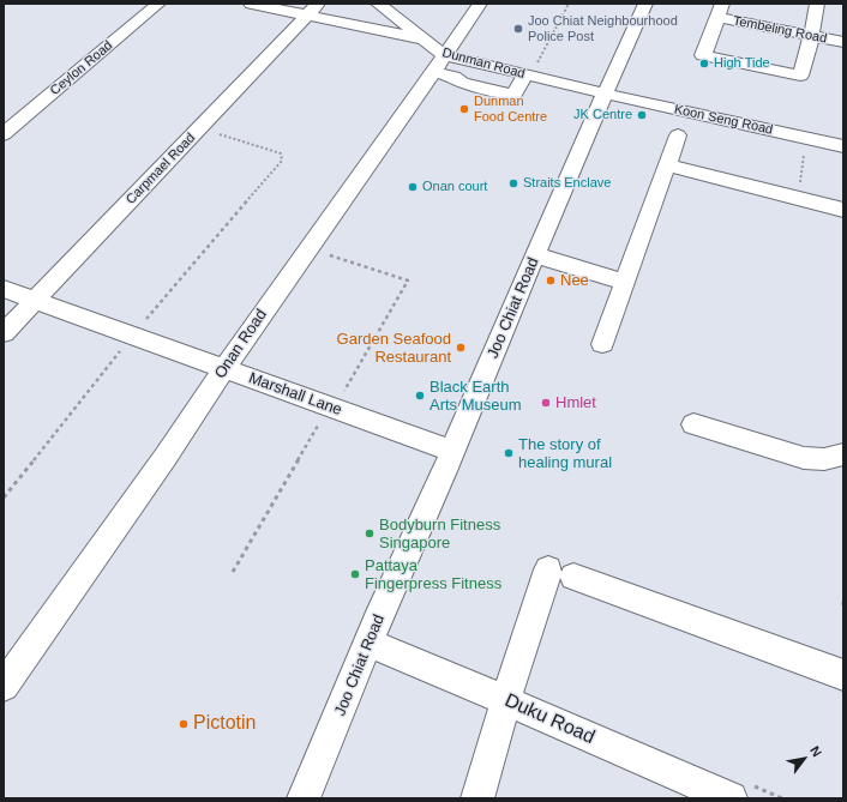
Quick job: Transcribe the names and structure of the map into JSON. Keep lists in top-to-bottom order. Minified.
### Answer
{"streets":{"street":["Tembeling Road","Dunman Road","Ceylon Road","Koon Seng Road","Carpmael Road","Joo Chiat Road","Onan Road","Marshall Lane","Duku Road"]},"crossings":[["Dunman Road","Koon Seng Road"],["Dunman Road","Joo Chiat Road"],["Dunman Road","Onan Road"],["Koon Seng Road","Joo Chiat Road"],["Carpmael Road","Marshall Lane"],["Joo Chiat Road","Marshall Lane"],["Joo Chiat Road","Duku Road"],["Onan Road","Marshall Lane"]],"places":["Joo Chiat Neighbourhood Police Post","High Tide","Dunman Food Centre","JK Centre","Straits Enclave","Onan court","Nee","Garden Seafood Restaurant","Black Earth Arts Museum","Hmlet","The story of healing mural","Bodyburn Fitness Singapore","Pattaya Fingerpress Fitness","Pictotin"],"north":"top right"}
